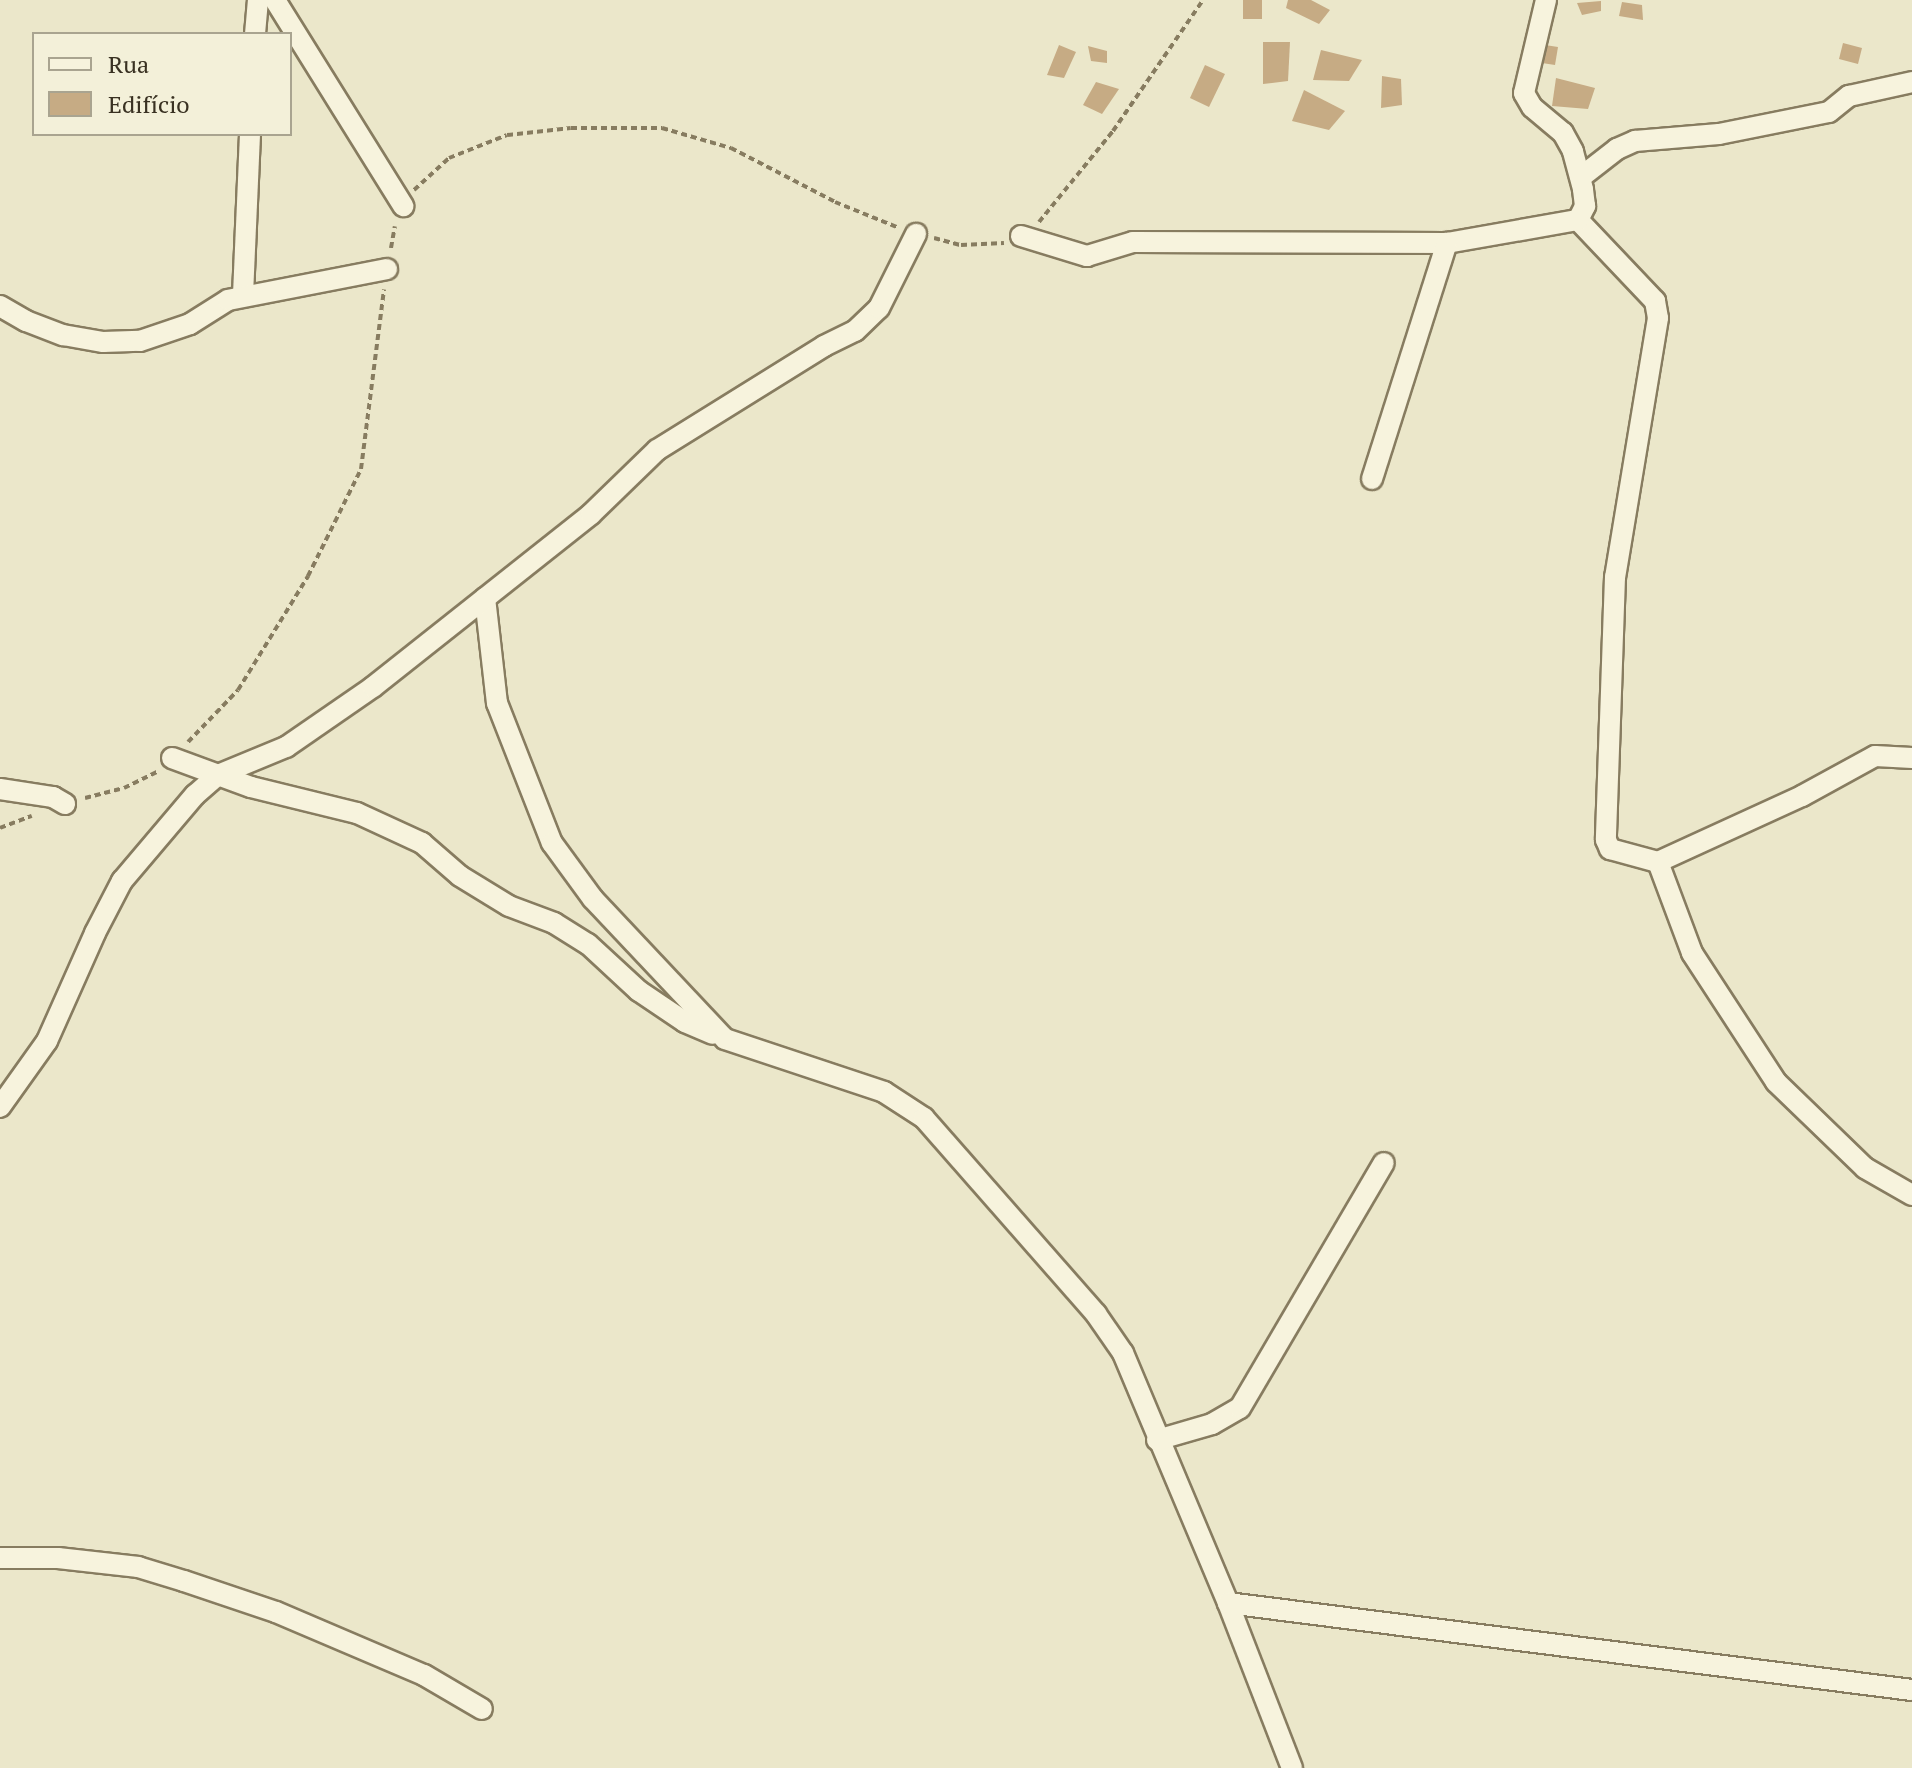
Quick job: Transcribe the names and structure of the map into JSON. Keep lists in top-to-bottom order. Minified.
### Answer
{"legend":["Rua","Edifício"]}
